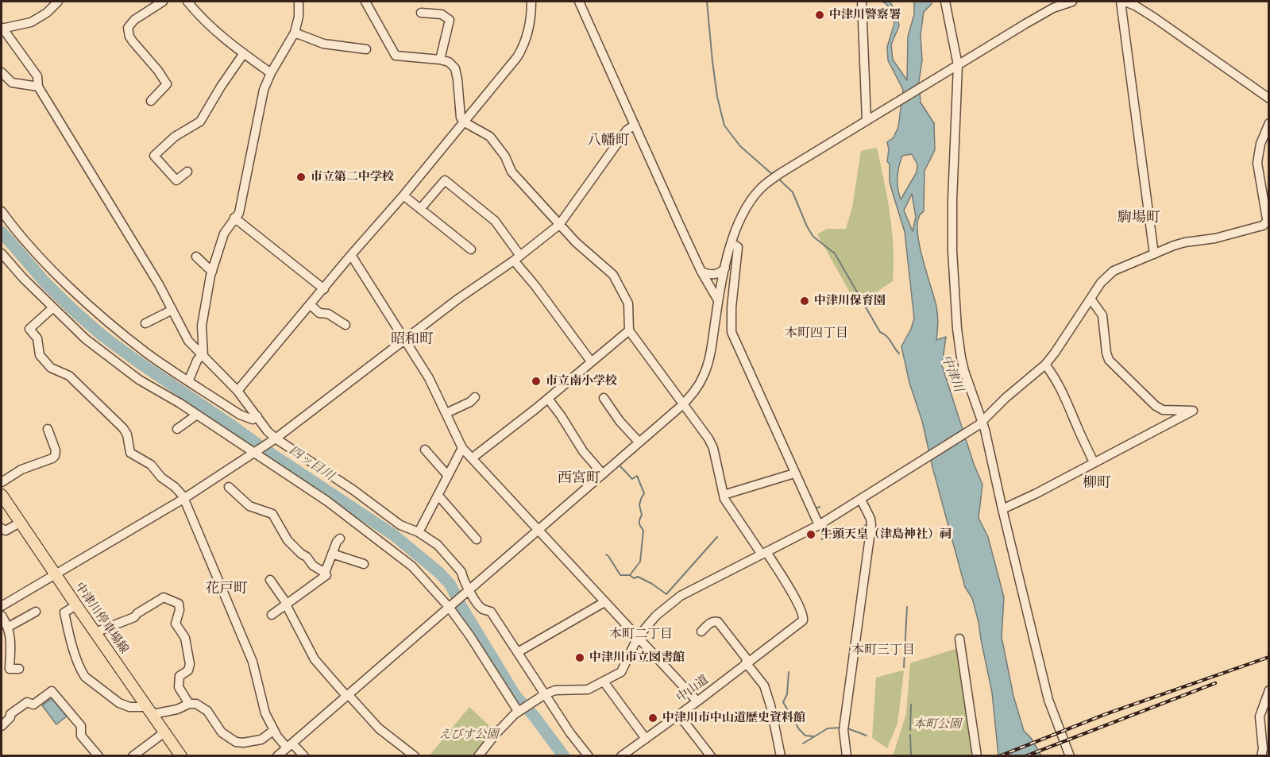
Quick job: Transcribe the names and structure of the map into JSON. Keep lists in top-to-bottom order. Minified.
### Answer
{"streets":{"main road":["中津川停車場線"],"street":["中山道"]},"districts":["八幡町","駒場町","本町四丁目","昭和町","西宮町","柳町","花戸町","本町二丁目","本町三丁目"],"water":["中津川","四ッ目川"],"parks":["本町公園","えびす公園"],"places":["中津川警察署","市立第二中学校","中津川保育園","市立南小学校","牛頭天皇（津島神社）祠","中津川市立図書館","中津川市中山道歴史資料館"]}
